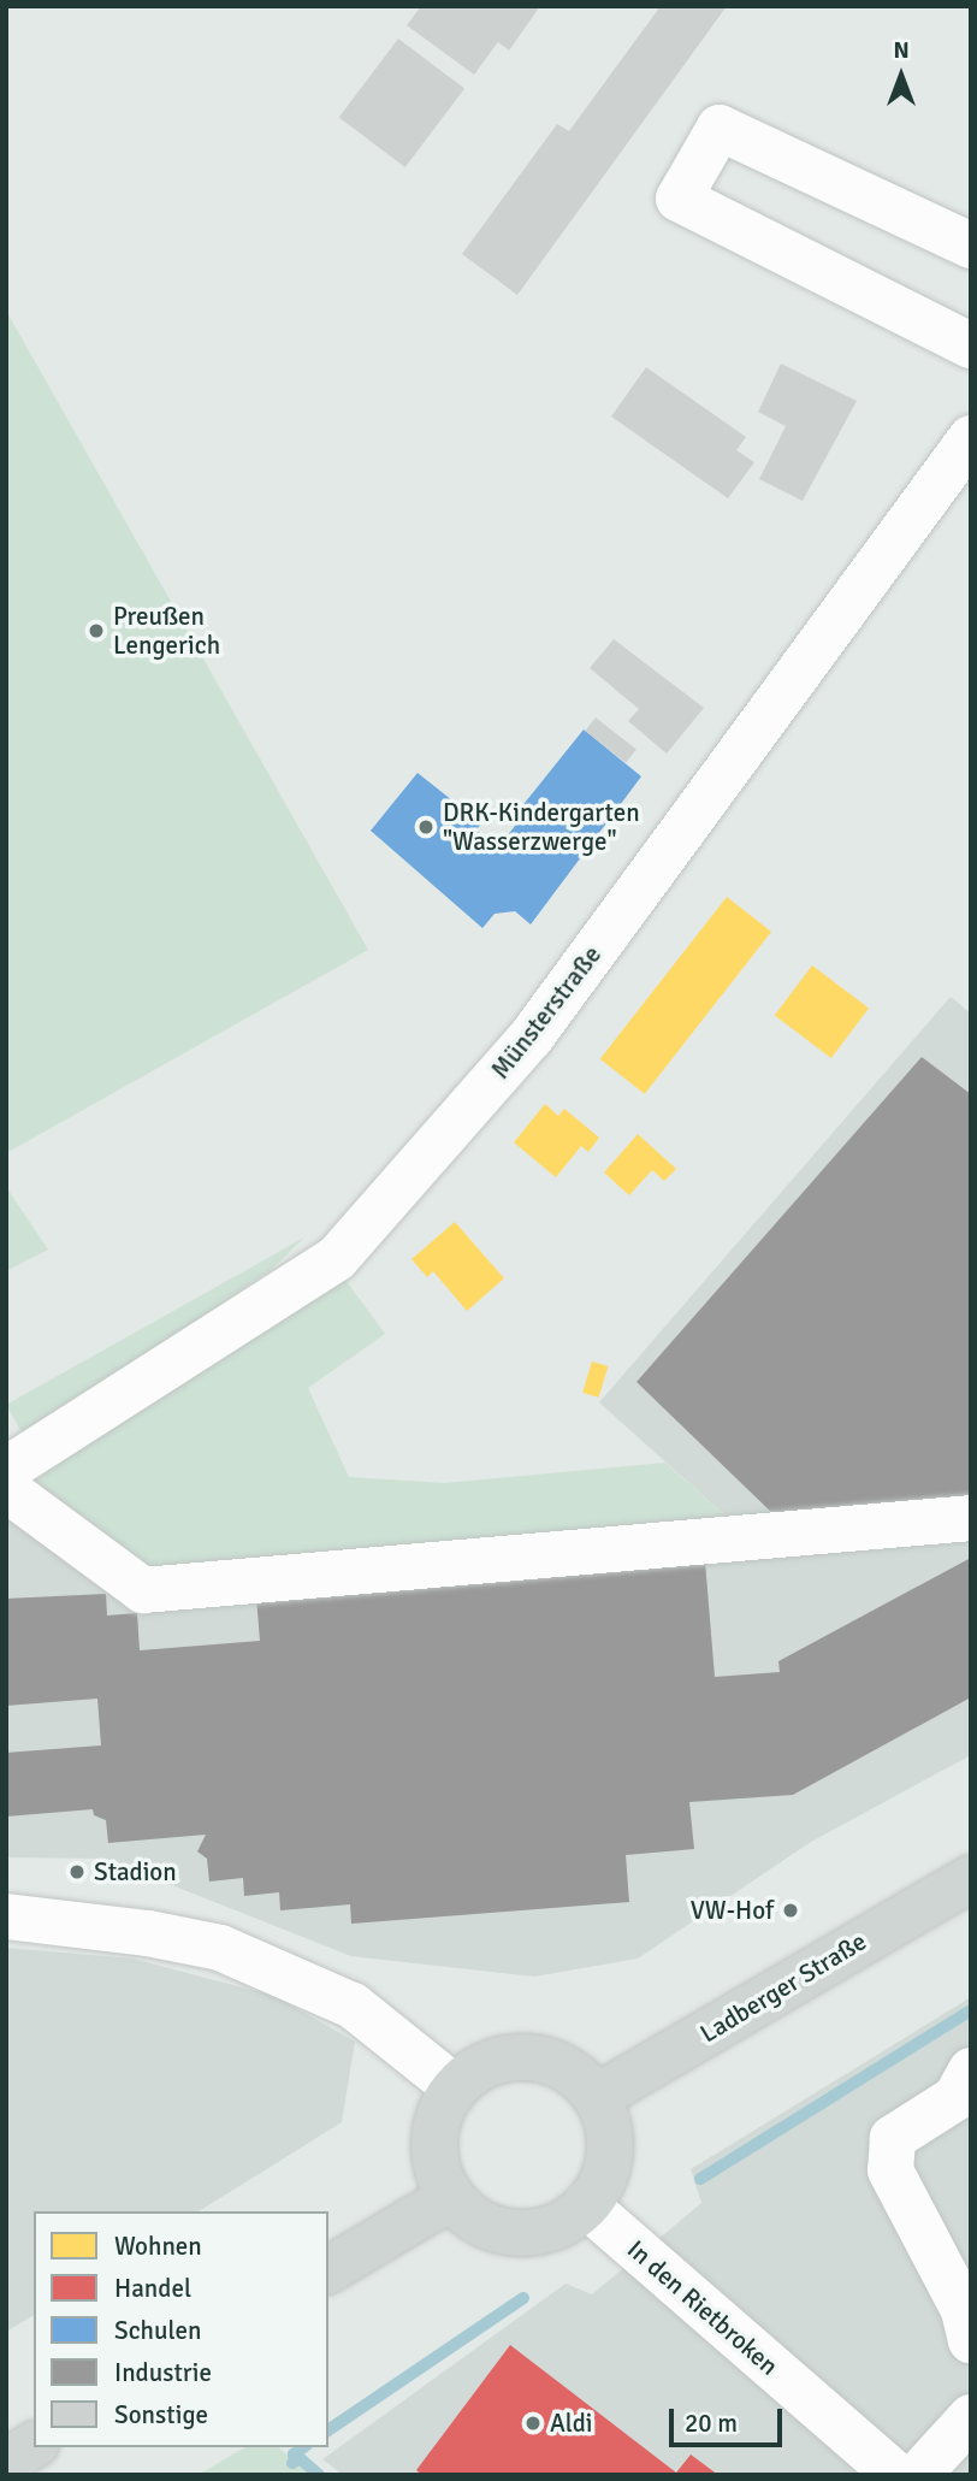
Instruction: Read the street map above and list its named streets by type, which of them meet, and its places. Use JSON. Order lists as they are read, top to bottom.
{
  "streets": {
    "main road": ["Ladberger Straße"],
    "street": ["Münsterstraße", "In den Rietbroken"]
  },
  "crossings": [
    ["Ladberger Straße", "In den Rietbroken"]
  ],
  "places": [
    "Preußen Lengerich",
    "DRK-Kindergarten \"Wasserzwerge\"",
    "Stadion",
    "VW-Hof",
    "Aldi"
  ],
  "legend": [
    "Wohnen",
    "Handel",
    "Schulen",
    "Industrie",
    "Sonstige"
  ],
  "scale_bar": "20 m",
  "north": "top"
}
